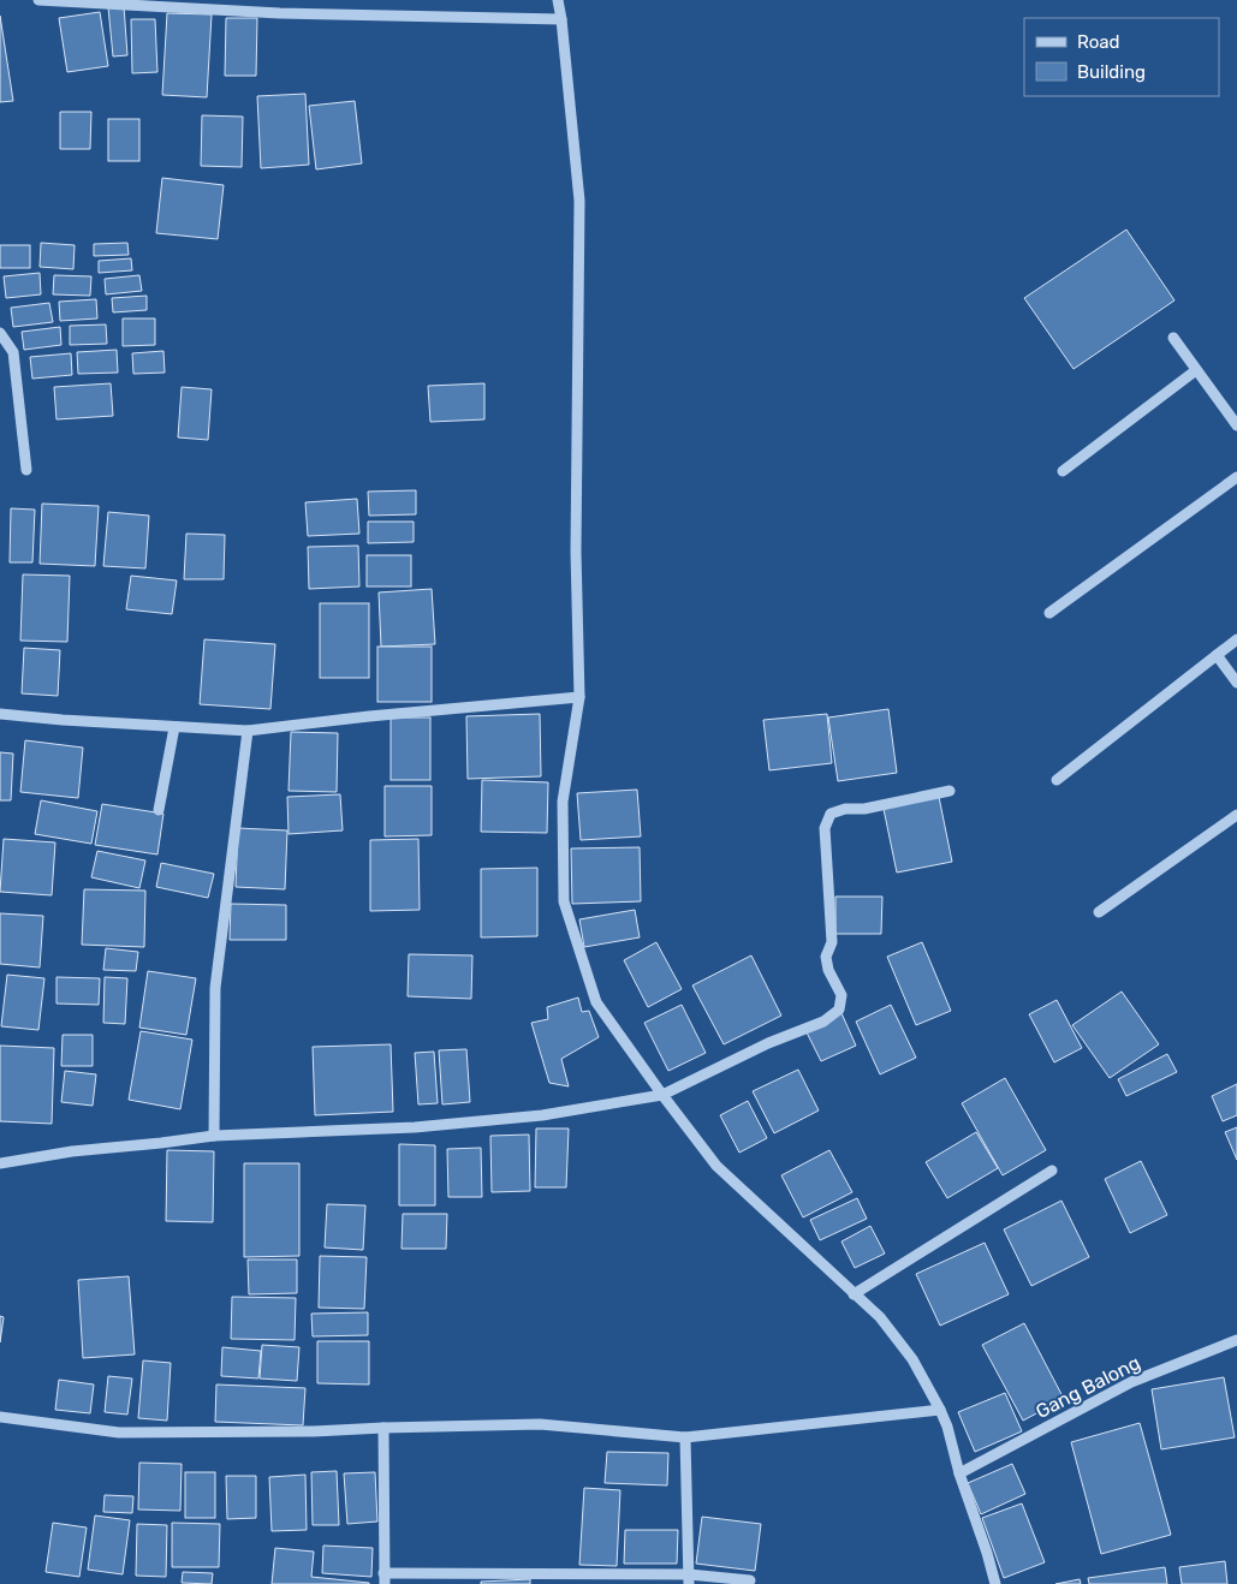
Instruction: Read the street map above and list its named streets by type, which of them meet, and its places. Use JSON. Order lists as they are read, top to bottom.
{
  "streets": {
    "street": ["Gang Balong"]
  },
  "legend": ["Road", "Building"]
}
